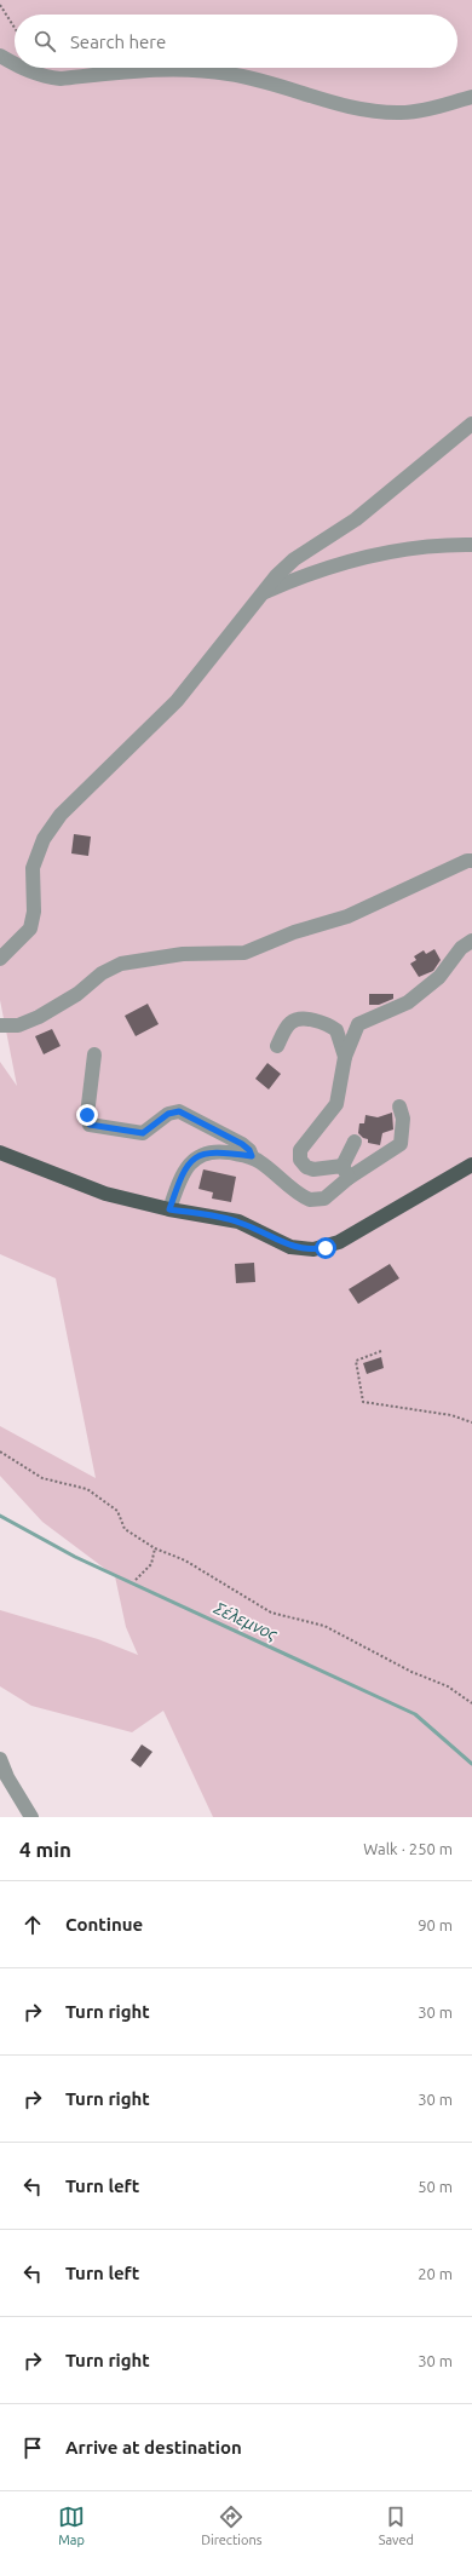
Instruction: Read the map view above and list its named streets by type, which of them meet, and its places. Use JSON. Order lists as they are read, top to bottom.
{
  "water": ["Σέλεμνος"],
  "page": {
    "search": "Search here",
    "heading": ["4 min", "Walk · 250 m"],
    "list": [
      ["Continue", "90 m"],
      ["Turn right", "30 m"],
      ["Turn right", "30 m"],
      ["Turn left", "50 m"],
      ["Turn left", "20 m"],
      ["Turn right", "30 m"],
      "Arrive at destination"
    ],
    "nav": ["Map", "Directions", "Saved"]
  }
}
